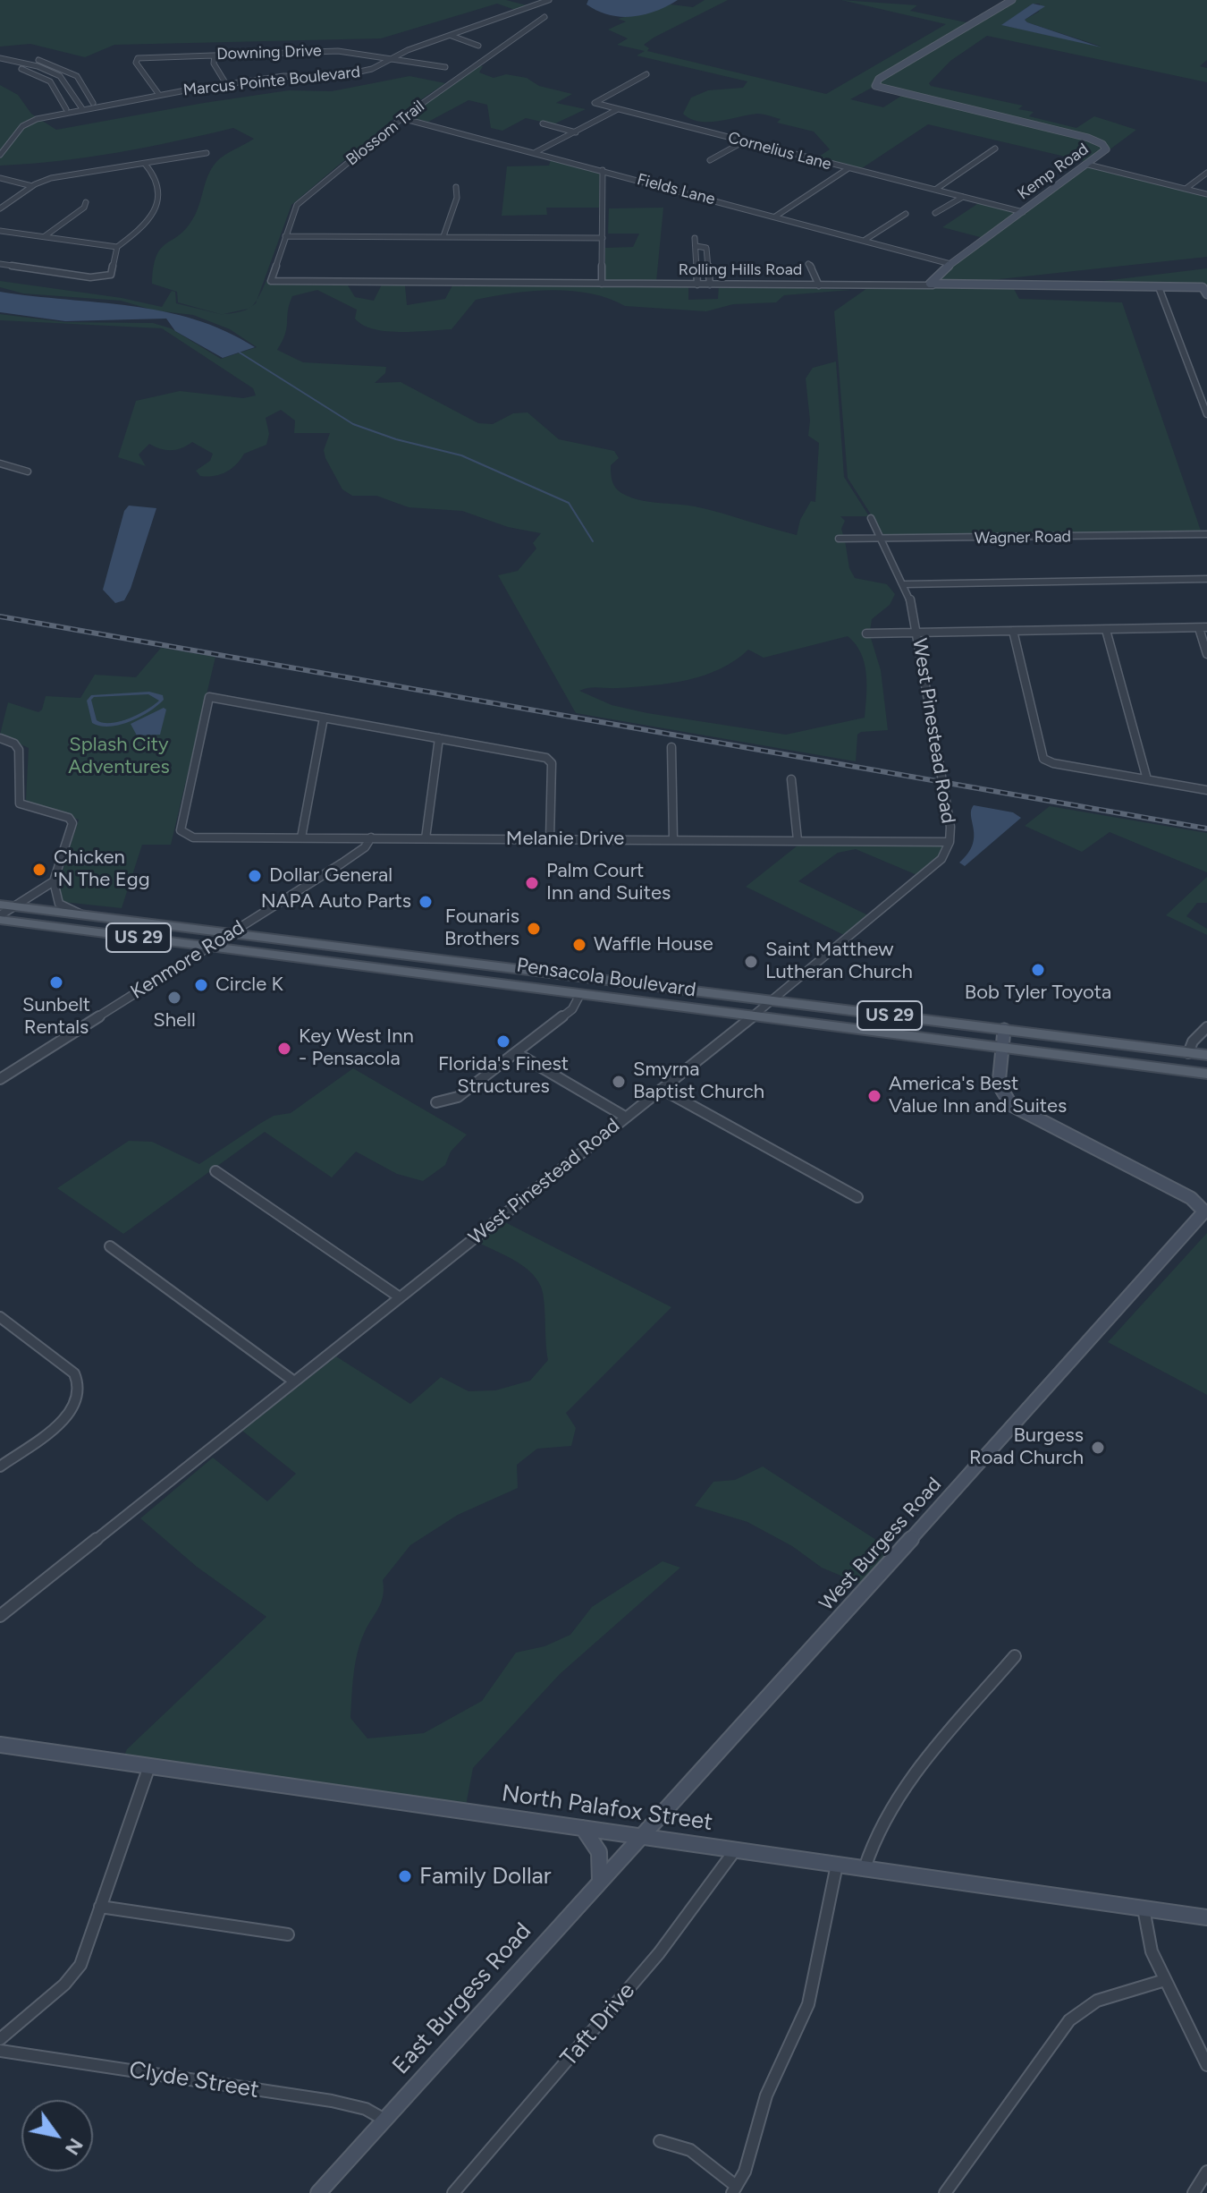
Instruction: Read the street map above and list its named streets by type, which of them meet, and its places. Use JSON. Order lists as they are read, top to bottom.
{
  "streets": {
    "main road": [
      "Kemp Road",
      "Rolling Hills Road",
      "US 29",
      "Pensacola Boulevard",
      "West Burgess Road",
      "North Palafox Street",
      "East Burgess Road"
    ],
    "street": [
      "Downing Drive",
      "Marcus Pointe Boulevard",
      "Blossom Trail",
      "Cornelius Lane",
      "Fields Lane",
      "Wagner Road",
      "West Pinestead Road",
      "Melanie Drive",
      "Kenmore Road",
      "Taft Drive",
      "Clyde Street"
    ]
  },
  "crossings": [
    ["Downing Drive", "Marcus Pointe Boulevard"],
    ["Blossom Trail", "Fields Lane"],
    ["Blossom Trail", "Rolling Hills Road"],
    ["Cornelius Lane", "Kemp Road"],
    ["Kemp Road", "Fields Lane"],
    ["Kemp Road", "Rolling Hills Road"],
    ["Wagner Road", "West Pinestead Road"],
    ["West Pinestead Road", "Melanie Drive"],
    ["West Pinestead Road", "Pensacola Boulevard"],
    ["Melanie Drive", "Kenmore Road"],
    ["Kenmore Road", "Pensacola Boulevard"],
    ["Pensacola Boulevard", "West Burgess Road"],
    ["West Burgess Road", "North Palafox Street"],
    ["West Burgess Road", "East Burgess Road"],
    ["North Palafox Street", "East Burgess Road"],
    ["North Palafox Street", "Taft Drive"],
    ["East Burgess Road", "Clyde Street"]
  ],
  "parks": ["Splash City Adventures"],
  "places": [
    "Chicken 'N The Egg",
    "Dollar General",
    "Palm Court Inn and Suites",
    "NAPA Auto Parts",
    "Founaris Brothers",
    "Waffle House",
    "Saint Matthew Lutheran Church",
    "Bob Tyler Toyota",
    "Sunbelt Rentals",
    "Circle K",
    "Shell",
    "Florida's Finest Structures",
    "Key West Inn - Pensacola",
    "Smyrna Baptist Church",
    "America's Best Value Inn and Suites",
    "Burgess Road Church",
    "Family Dollar"
  ],
  "north": "bottom right"
}
